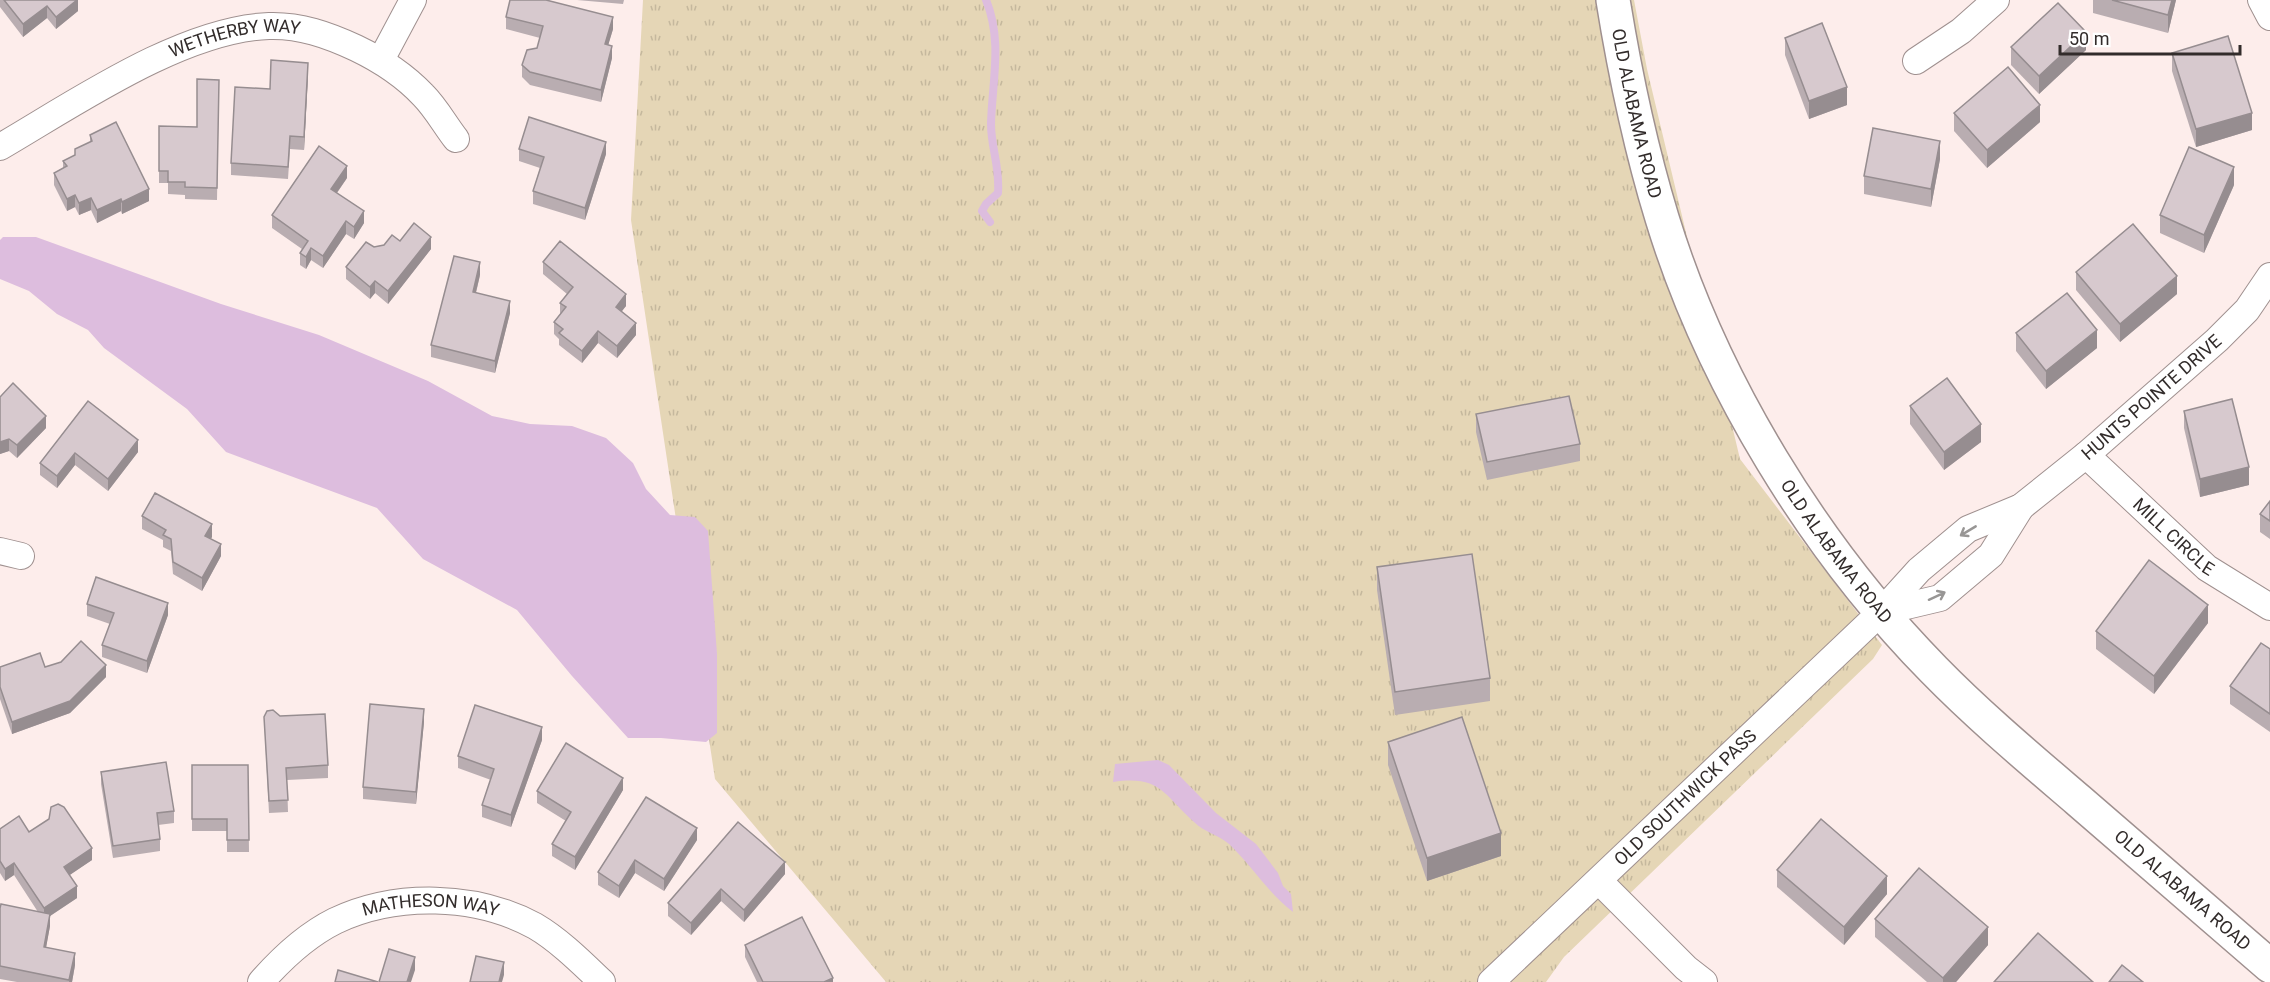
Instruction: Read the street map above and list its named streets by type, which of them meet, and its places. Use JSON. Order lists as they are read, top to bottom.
{
  "streets": {
    "main road": ["OLD ALABAMA ROAD"],
    "street": [
      "WETHERBY WAY",
      "HUNTS POINTE DRIVE",
      "MILL CIRCLE",
      "OLD SOUTHWICK PASS",
      "MATHESON WAY"
    ]
  },
  "crossings": [
    ["OLD ALABAMA ROAD", "HUNTS POINTE DRIVE"],
    ["OLD ALABAMA ROAD", "OLD SOUTHWICK PASS"],
    ["HUNTS POINTE DRIVE", "MILL CIRCLE"],
    ["HUNTS POINTE DRIVE", "OLD SOUTHWICK PASS"]
  ],
  "scale_bar": "50 m"
}
